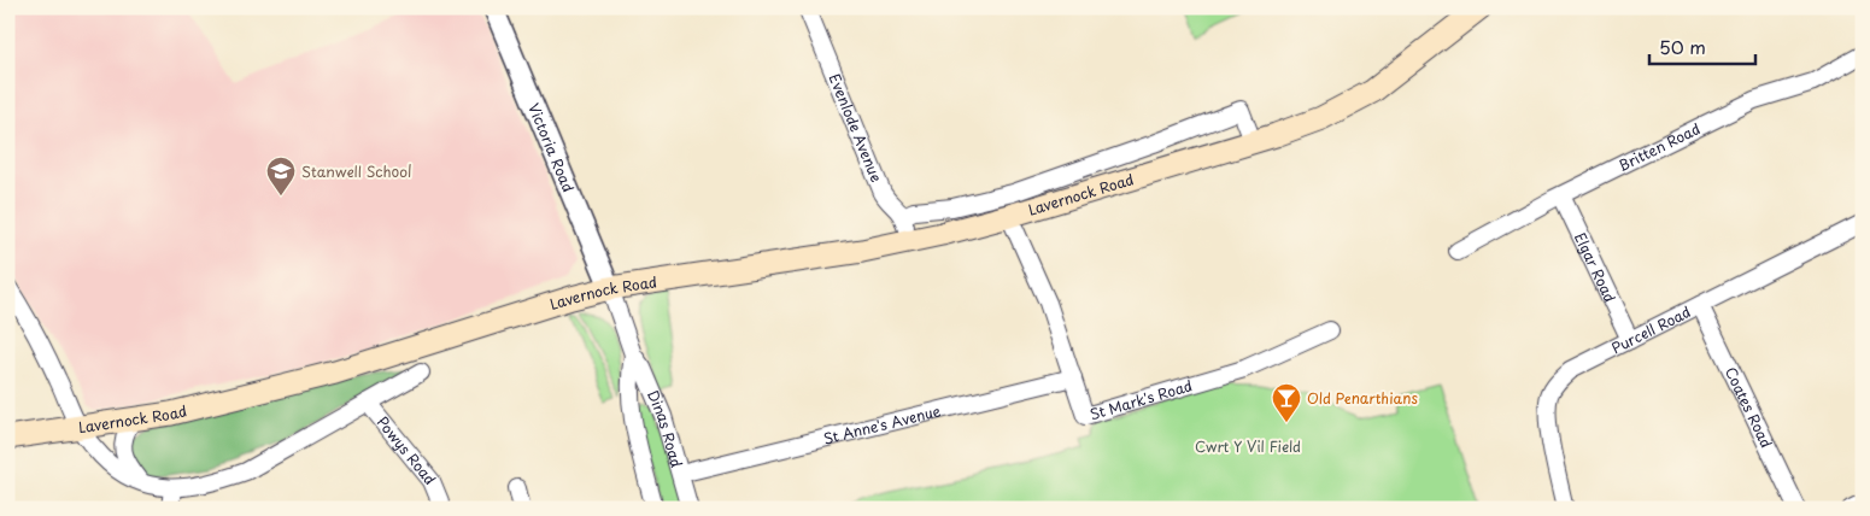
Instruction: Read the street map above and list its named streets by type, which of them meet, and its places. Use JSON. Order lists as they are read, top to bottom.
{
  "streets": {
    "main road": ["Lavernock Road"],
    "street": [
      "Evenlode Avenue",
      "Britten Road",
      "Victoria Road",
      "Elgar Road",
      "Purcell Road",
      "St Mark's Road",
      "Coates Road",
      "St Anne's Avenue",
      "Dinas Road",
      "Powys Road"
    ]
  },
  "crossings": [
    ["Evenlode Avenue", "Lavernock Road"],
    ["Britten Road", "Elgar Road"],
    ["Victoria Road", "Lavernock Road"],
    ["Victoria Road", "Dinas Road"],
    ["Lavernock Road", "St Mark's Road"],
    ["Lavernock Road", "Dinas Road"],
    ["Lavernock Road", "Powys Road"],
    ["Elgar Road", "Purcell Road"],
    ["Purcell Road", "Coates Road"],
    ["St Mark's Road", "St Anne's Avenue"]
  ],
  "parks": ["Cwrt Y Vil Field"],
  "places": {
    "school or university": ["Stanwell School"],
    "bar": ["Old Penarthians"]
  },
  "scale_bar": "50 m"
}
